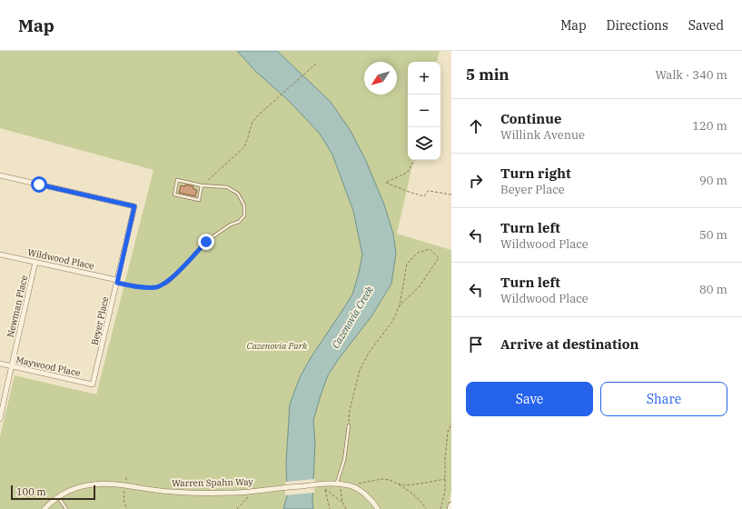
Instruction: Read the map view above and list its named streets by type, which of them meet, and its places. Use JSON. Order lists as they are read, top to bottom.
{
  "streets": {
    "street": [
      "Wildwood Place",
      "Newman Place",
      "Beyer Place",
      "Maywood Place",
      "Warren Spahn Way"
    ]
  },
  "crossings": [
    ["Wildwood Place", "Newman Place"],
    ["Wildwood Place", "Beyer Place"],
    ["Newman Place", "Maywood Place"],
    ["Beyer Place", "Maywood Place"]
  ],
  "water": ["Cazenovia Creek"],
  "parks": ["Cazenovia Park"],
  "scale_bar": "100 m",
  "north": "bottom left",
  "page": {
    "header": "Map",
    "nav": ["Map", "Directions", "Saved"],
    "heading": ["5 min", "Walk · 340 m"],
    "map_buttons": ["+", "−"],
    "list": [
      ["Continue", "Willink Avenue", "120 m"],
      ["Turn right", "Beyer Place", "90 m"],
      ["Turn left", "Wildwood Place", "50 m"],
      ["Turn left", "Wildwood Place", "80 m"],
      "Arrive at destination"
    ],
    "buttons": ["Save", "Share"],
    "scale": "100 m"
  }
}
